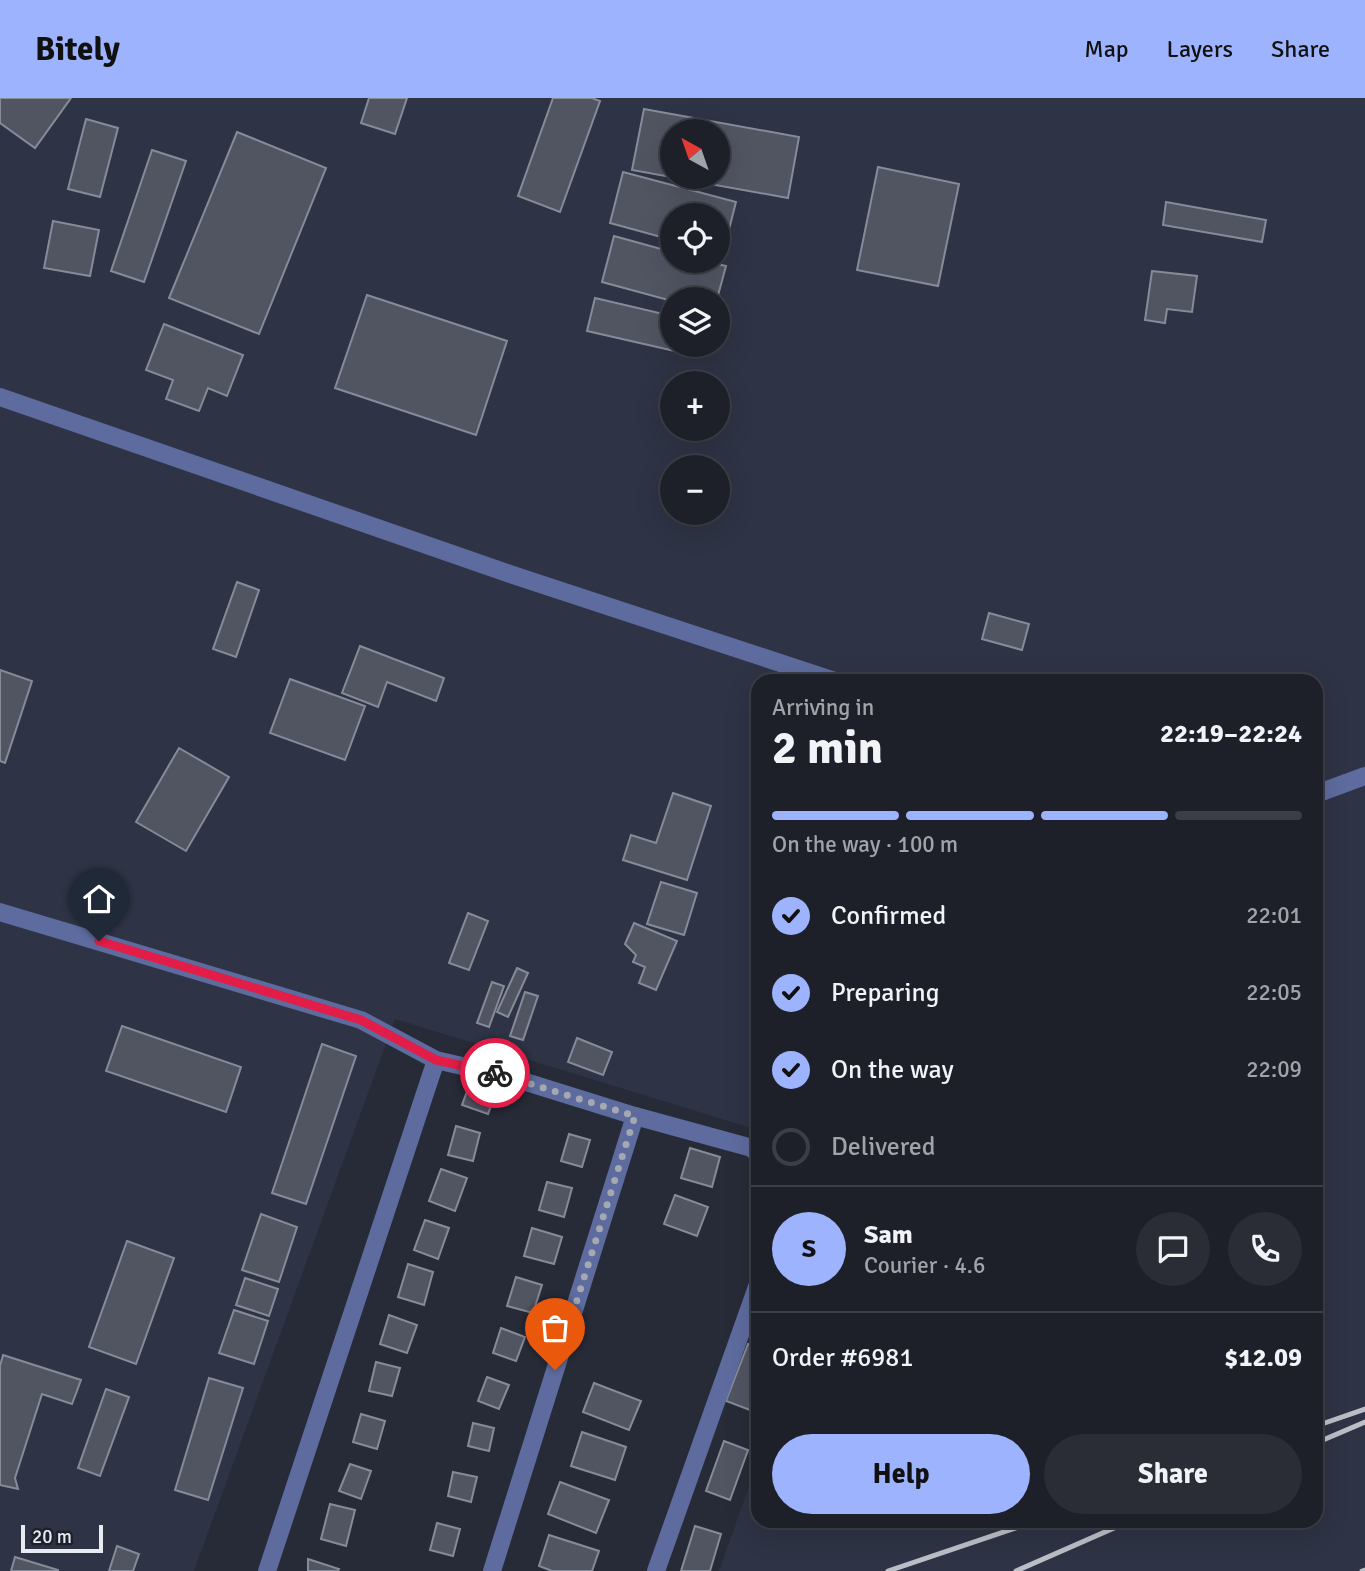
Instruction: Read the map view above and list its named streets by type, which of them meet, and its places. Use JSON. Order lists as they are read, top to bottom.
{
  "scale_bar": "20 m",
  "north": "top left",
  "page": {
    "header": "Bitely",
    "nav": ["Map", "Layers", "Share"],
    "map_buttons": ["+", "−"],
    "heading": ["2 min", "Arriving in", "22:19–22:24"],
    "panel": [
      "Sam",
      "Courier · 4.6",
      "Order #6981",
      "$12.09"
    ],
    "bar": "On the way · 100 m",
    "list": [
      ["Confirmed", "22:01"],
      ["Preparing", "22:05"],
      ["On the way", "22:09"],
      "Delivered"
    ],
    "round": "S",
    "buttons": ["Help", "Share"],
    "scale": "20 m"
  }
}
